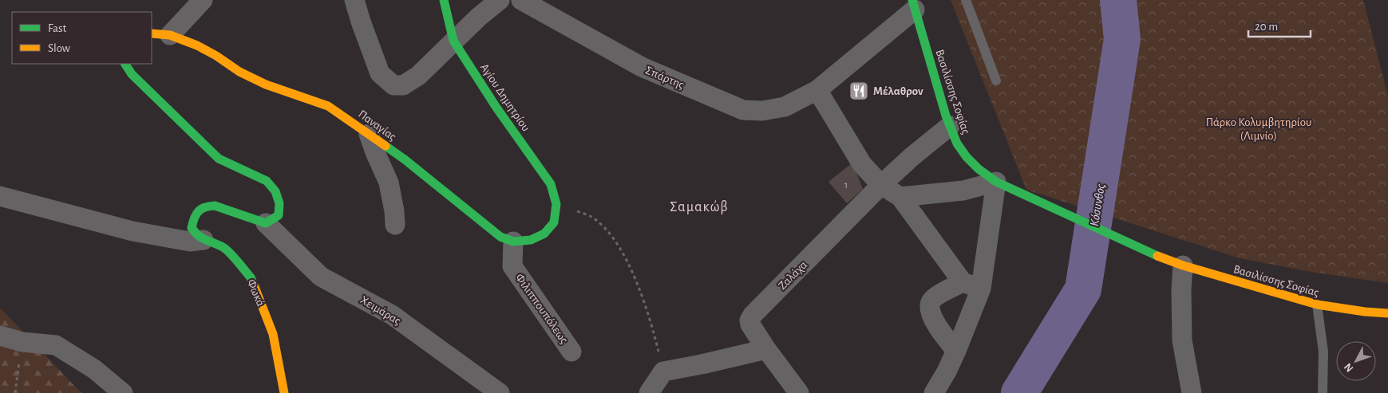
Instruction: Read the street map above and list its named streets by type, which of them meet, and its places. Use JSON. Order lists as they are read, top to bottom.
{
  "streets": {
    "street": [
      "Σπάρτης",
      "Βασιλίσσης Σοφίας",
      "Αγίου Δημητρίου",
      "Παναγίας",
      "Ζαλάχα",
      "Φωκά",
      "Φιλιππουπόλεως",
      "Χειμάρας"
    ]
  },
  "crossings": [
    ["Σπάρτης", "Βασιλίσσης Σοφίας"],
    ["Βασιλίσσης Σοφίας", "Ζαλάχα"],
    ["Παναγίας", "Φιλιππουπόλεως"]
  ],
  "districts": ["Σαμακώβ"],
  "water": ["Κόσυνθος"],
  "parks": ["Πάρκο Κολυμβητηρίου (Λιμνίο)"],
  "places": {
    "restaurant": ["Μέλαθρον"]
  },
  "house_numbers": ["1"],
  "legend": ["Fast", "Slow"],
  "scale_bar": "20 m",
  "north": "bottom left"
}
